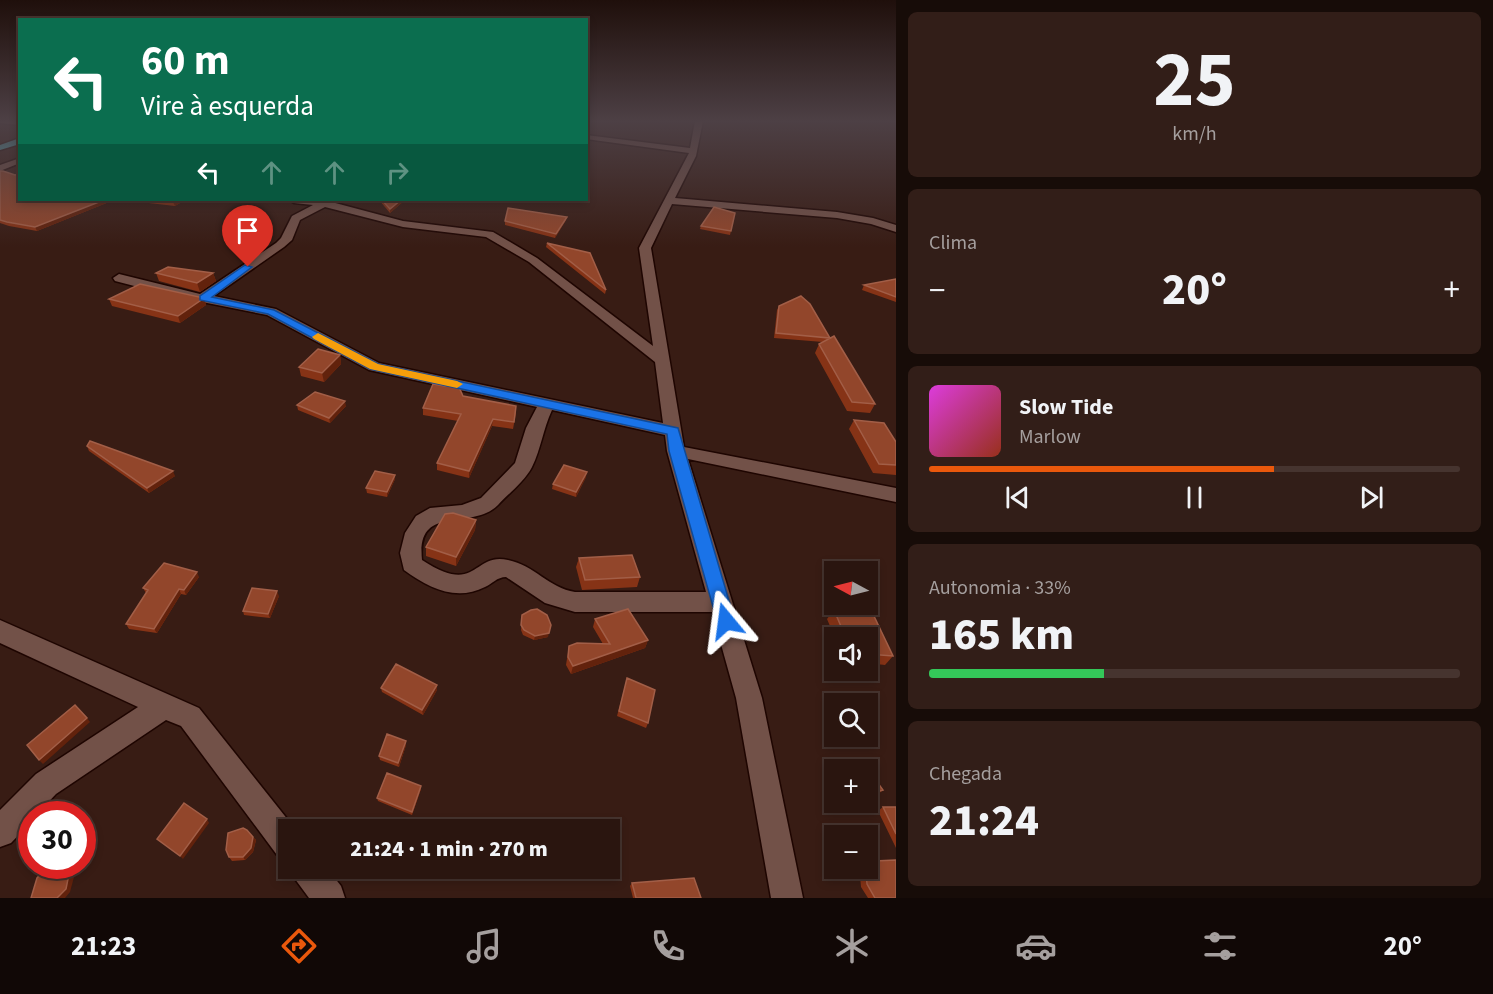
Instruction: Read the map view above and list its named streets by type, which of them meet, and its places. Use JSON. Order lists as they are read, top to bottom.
{
  "north": "left",
  "page": {
    "tile": [
      ["25", "km/h"],
      "Clima",
      ["Autonomia · 33%", "165 km"],
      ["Chegada", "21:24"]
    ],
    "turn": ["60 m", "Vire à esquerda"],
    "heat": ["−", "20°", "+"],
    "song": ["Slow Tide", "Marlow"],
    "map_buttons": ["+", "−"],
    "limit": "30",
    "trip": "21:24 · 1 min · 270 m",
    "tabs": ["21:23", "20°"]
  }
}
